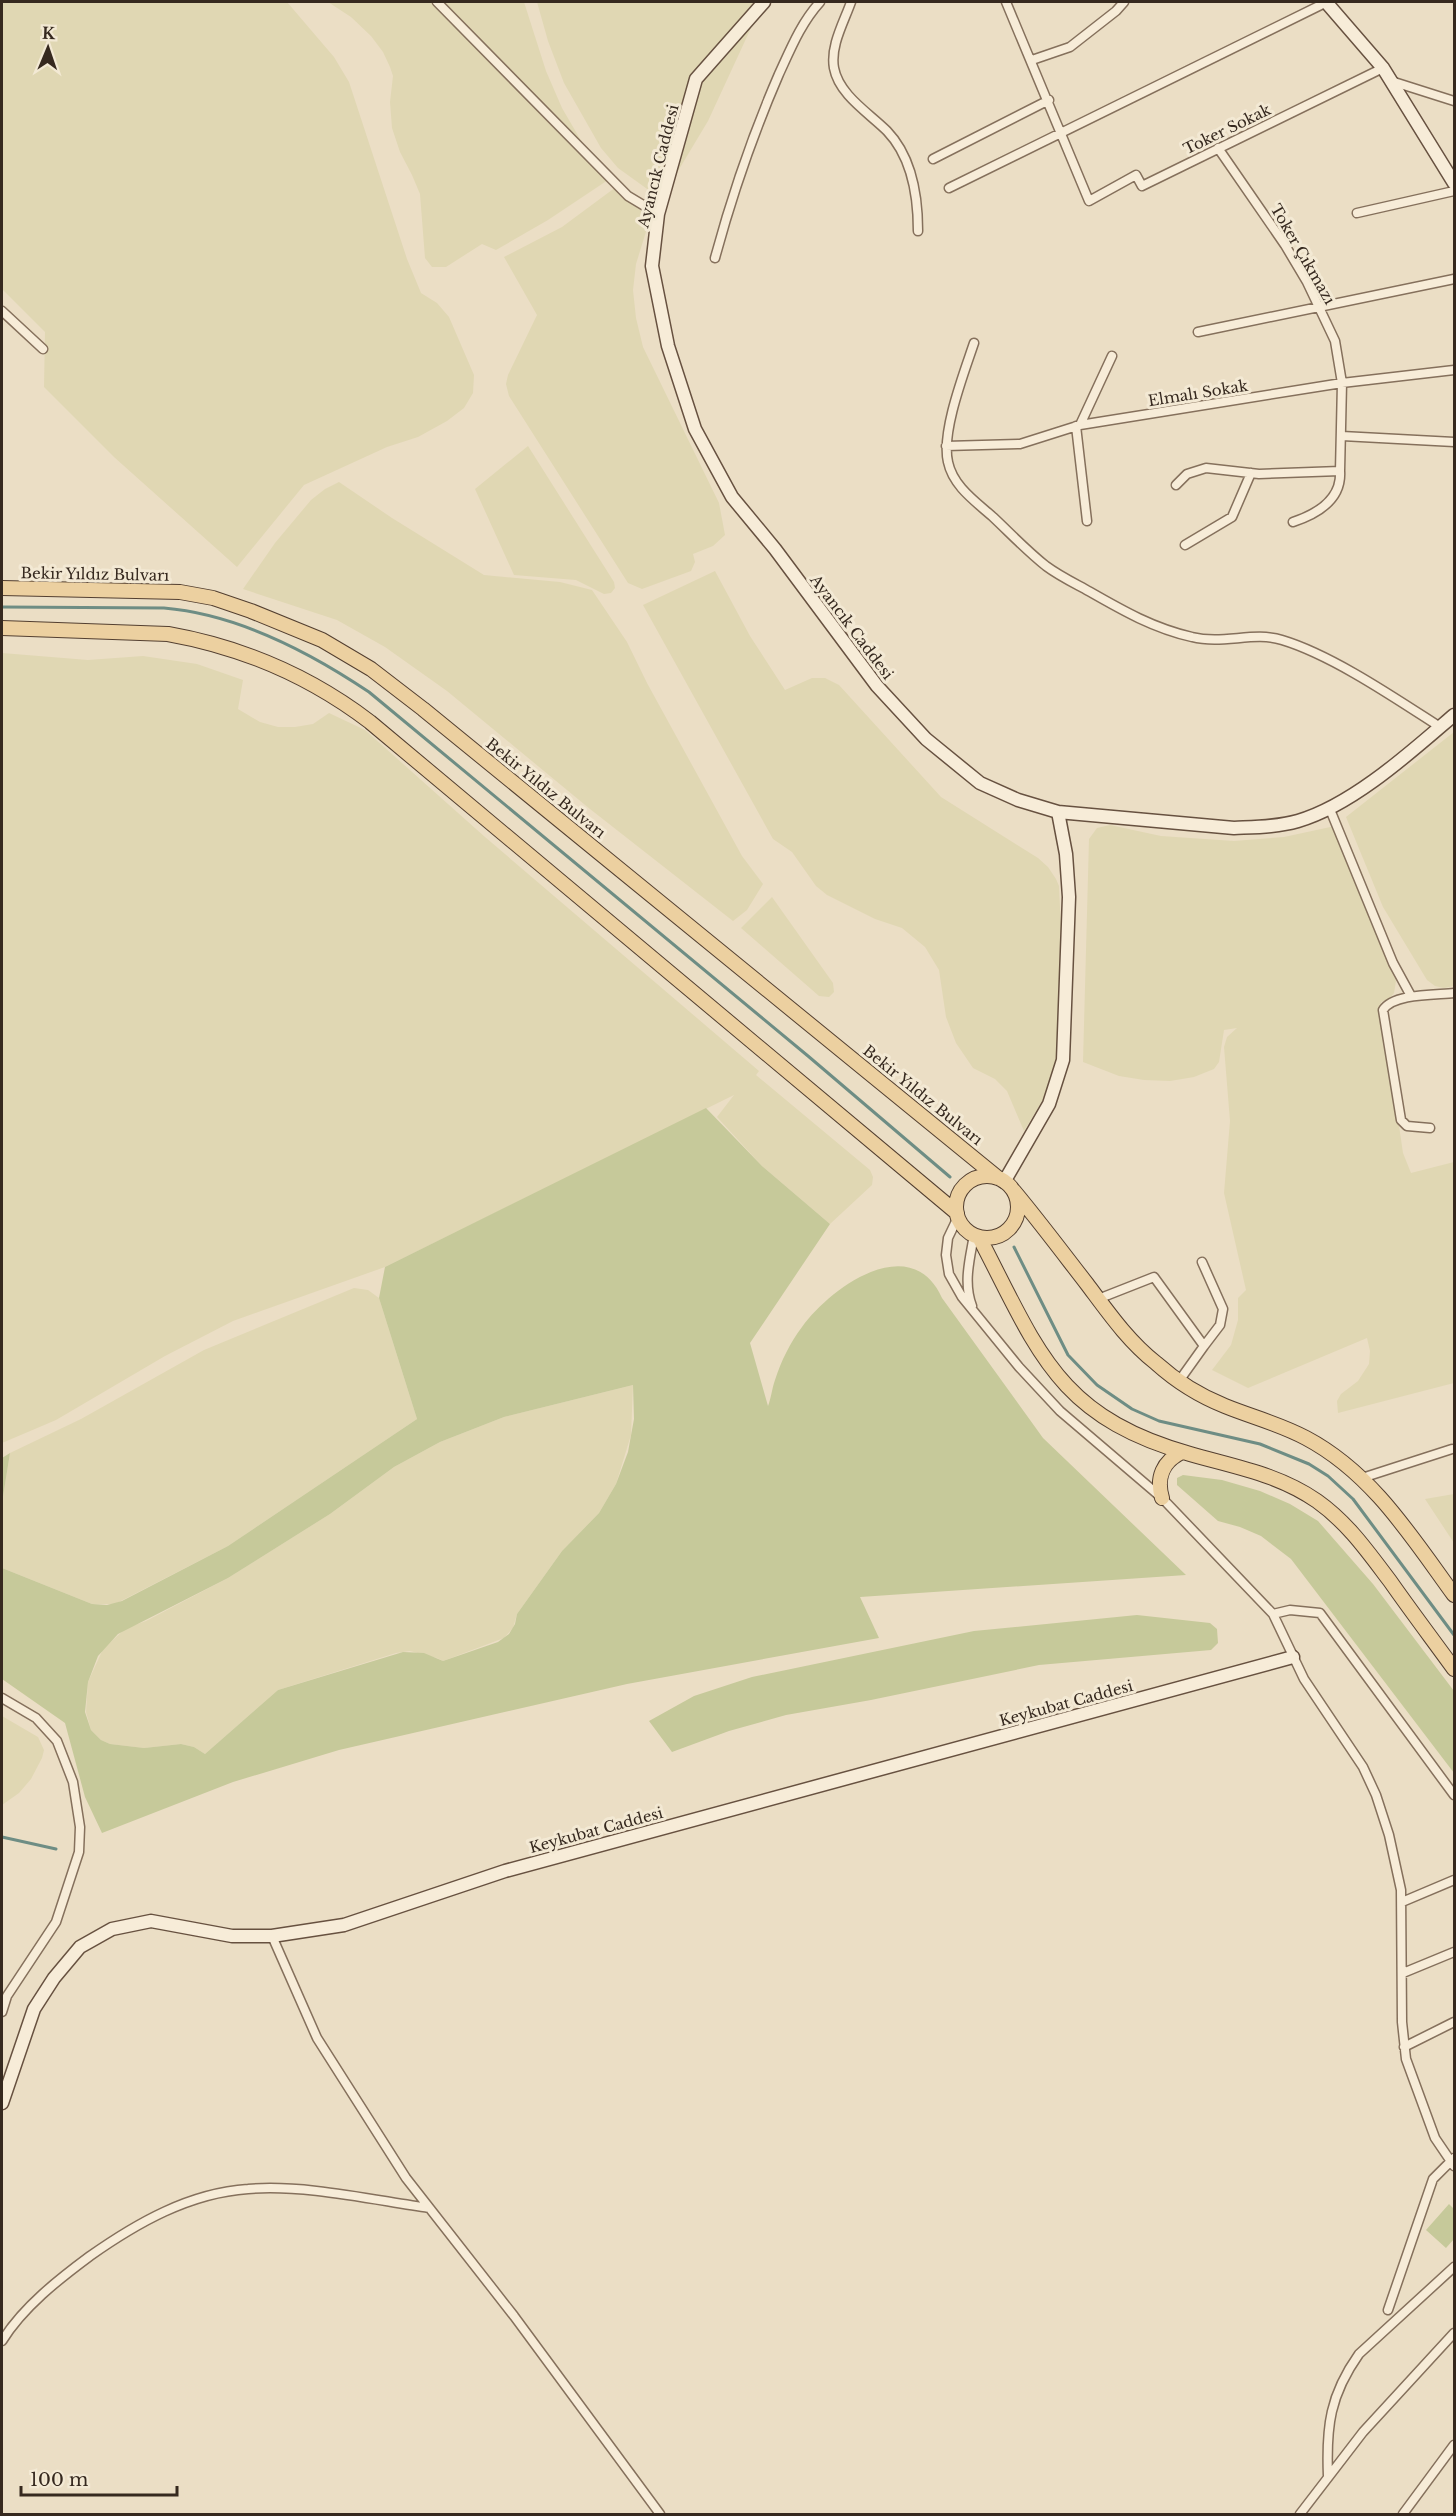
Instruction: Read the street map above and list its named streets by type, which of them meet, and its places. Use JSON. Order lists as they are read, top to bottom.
{
  "streets": {
    "main road": ["Bekir Yıldız Bulvarı"],
    "street": [
      "Toker Sokak",
      "Ayancık Caddesi",
      "Toker Çıkmazı",
      "Elmalı Sokak",
      "Keykubat Caddesi"
    ]
  },
  "crossings": [
    ["Toker Sokak", "Toker Çıkmazı"],
    ["Toker Çıkmazı", "Elmalı Sokak"]
  ],
  "scale_bar": "100 m",
  "north": "top"
}
